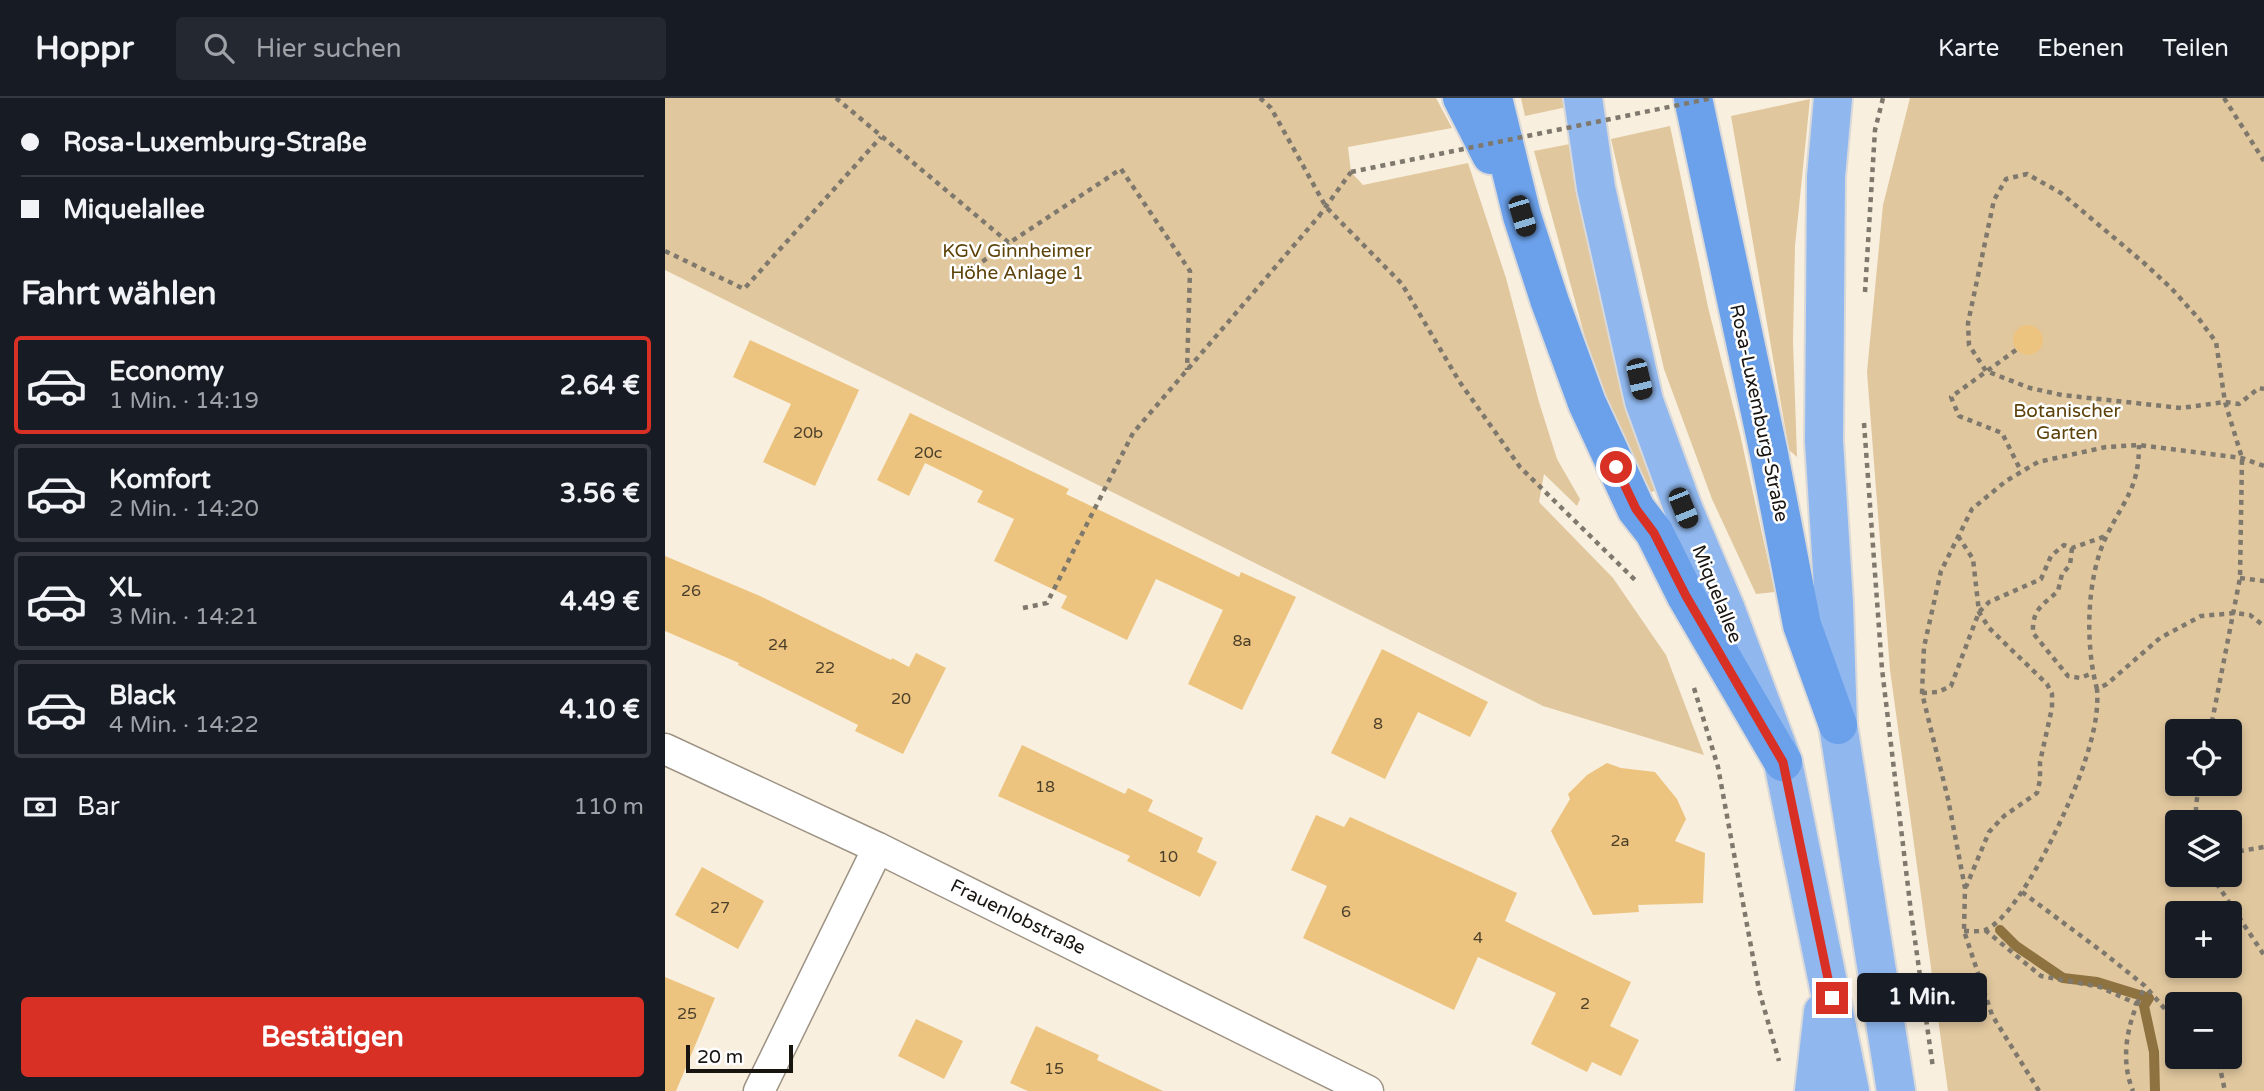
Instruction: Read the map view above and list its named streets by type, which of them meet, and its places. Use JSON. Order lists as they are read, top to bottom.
{
  "streets": {
    "highway": ["Rosa-Luxemburg-Straße"],
    "main road": ["Miquelallee"],
    "street": ["Frauenlobstraße"]
  },
  "parks": ["KGV Ginnheimer Höhe Anlage 1", "Botanischer Garten"],
  "house_numbers": [
    "20b",
    "20c",
    "26",
    "8a",
    "24",
    "22",
    "20",
    "8",
    "18",
    "2a",
    "10",
    "27",
    "6",
    "4",
    "2",
    "25",
    "15"
  ],
  "scale_bar": "20 m",
  "page": {
    "header": "Hoppr",
    "search": "Hier suchen",
    "nav": ["Karte", "Ebenen", "Teilen"],
    "banner": ["Rosa-Luxemburg-Straße", "Miquelallee"],
    "heading": "Fahrt wählen",
    "list": [
      {
        "name": "Economy",
        "note": "1 Min. · 14:19",
        "value": "2.64 €"
      },
      {
        "name": "Komfort",
        "note": "2 Min. · 14:20",
        "value": "3.56 €"
      },
      {
        "name": "XL",
        "note": "3 Min. · 14:21",
        "value": "4.49 €"
      },
      {
        "name": "Black",
        "note": "4 Min. · 14:22",
        "value": "4.10 €"
      }
    ],
    "map_buttons": ["+", "−"],
    "pay": ["Bar", "110 m"],
    "bubble": "1 Min.",
    "buttons": "Bestätigen",
    "scale": "20 m"
  }
}
